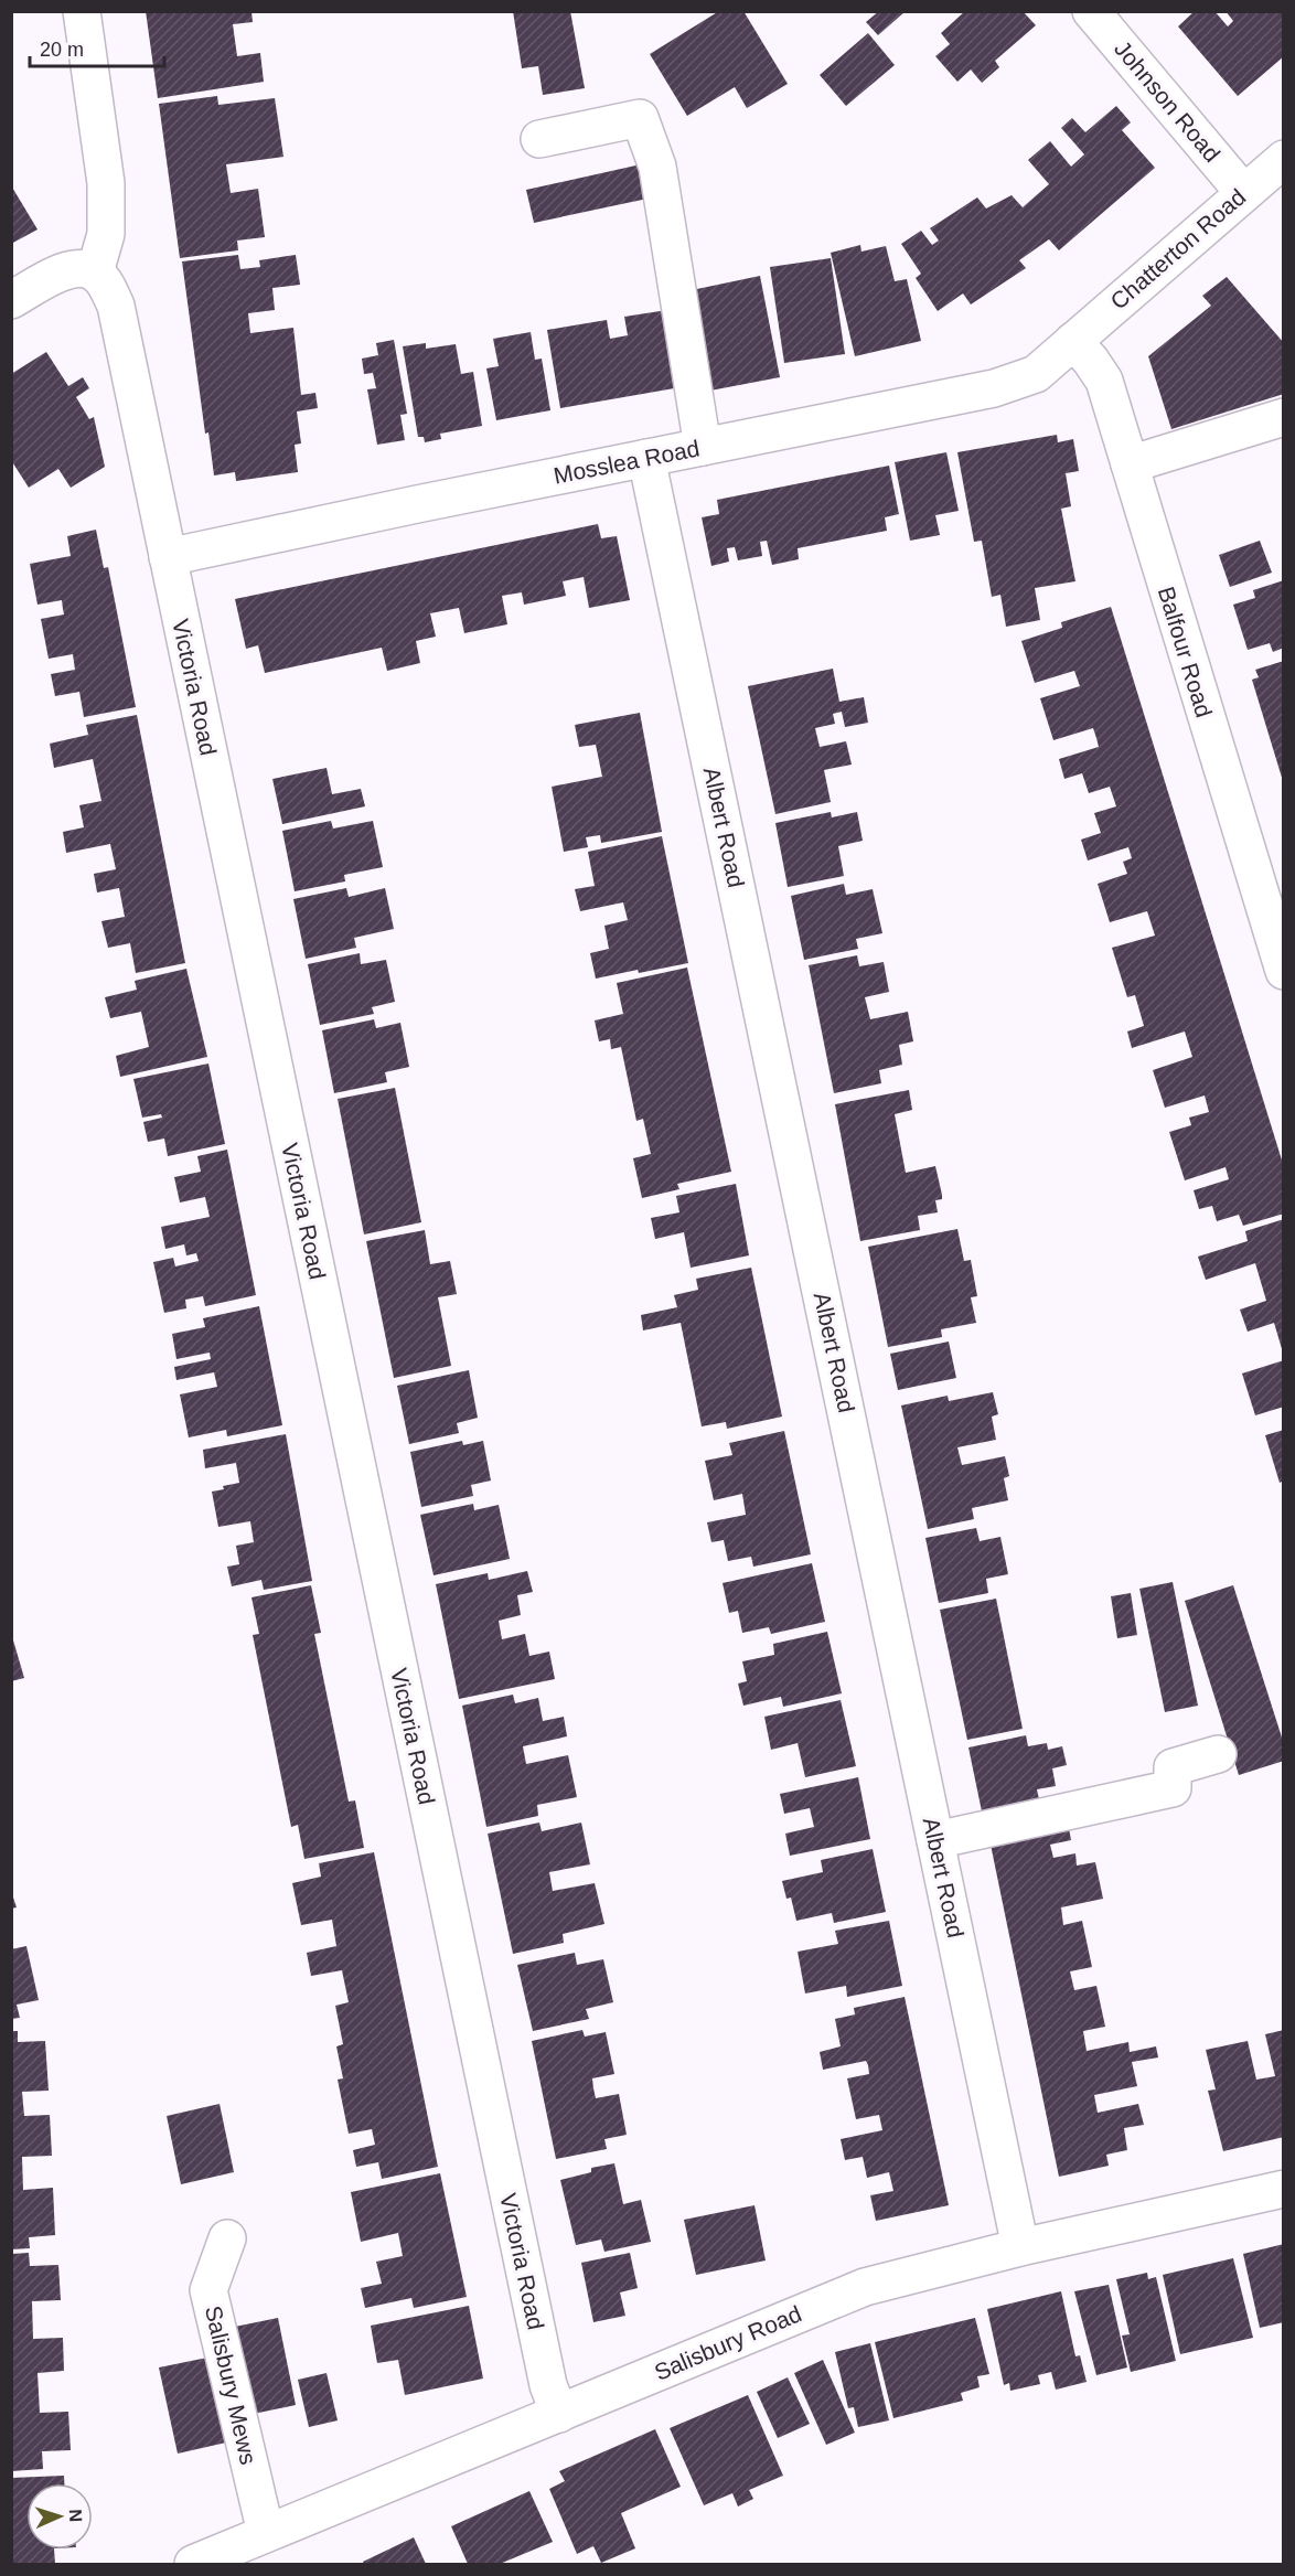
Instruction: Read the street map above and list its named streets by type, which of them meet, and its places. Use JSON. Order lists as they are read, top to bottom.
{
  "streets": {
    "street": [
      "Johnson Road",
      "Chatterton Road",
      "Mosslea Road",
      "Balfour Road",
      "Victoria Road",
      "Albert Road",
      "Salisbury Road",
      "Salisbury Mews"
    ]
  },
  "crossings": [
    ["Johnson Road", "Chatterton Road"],
    ["Chatterton Road", "Mosslea Road"],
    ["Chatterton Road", "Balfour Road"],
    ["Mosslea Road", "Balfour Road"],
    ["Mosslea Road", "Victoria Road"],
    ["Mosslea Road", "Albert Road"],
    ["Victoria Road", "Salisbury Road"],
    ["Albert Road", "Salisbury Road"],
    ["Salisbury Road", "Salisbury Mews"]
  ],
  "scale_bar": "20 m",
  "north": "right"
}
